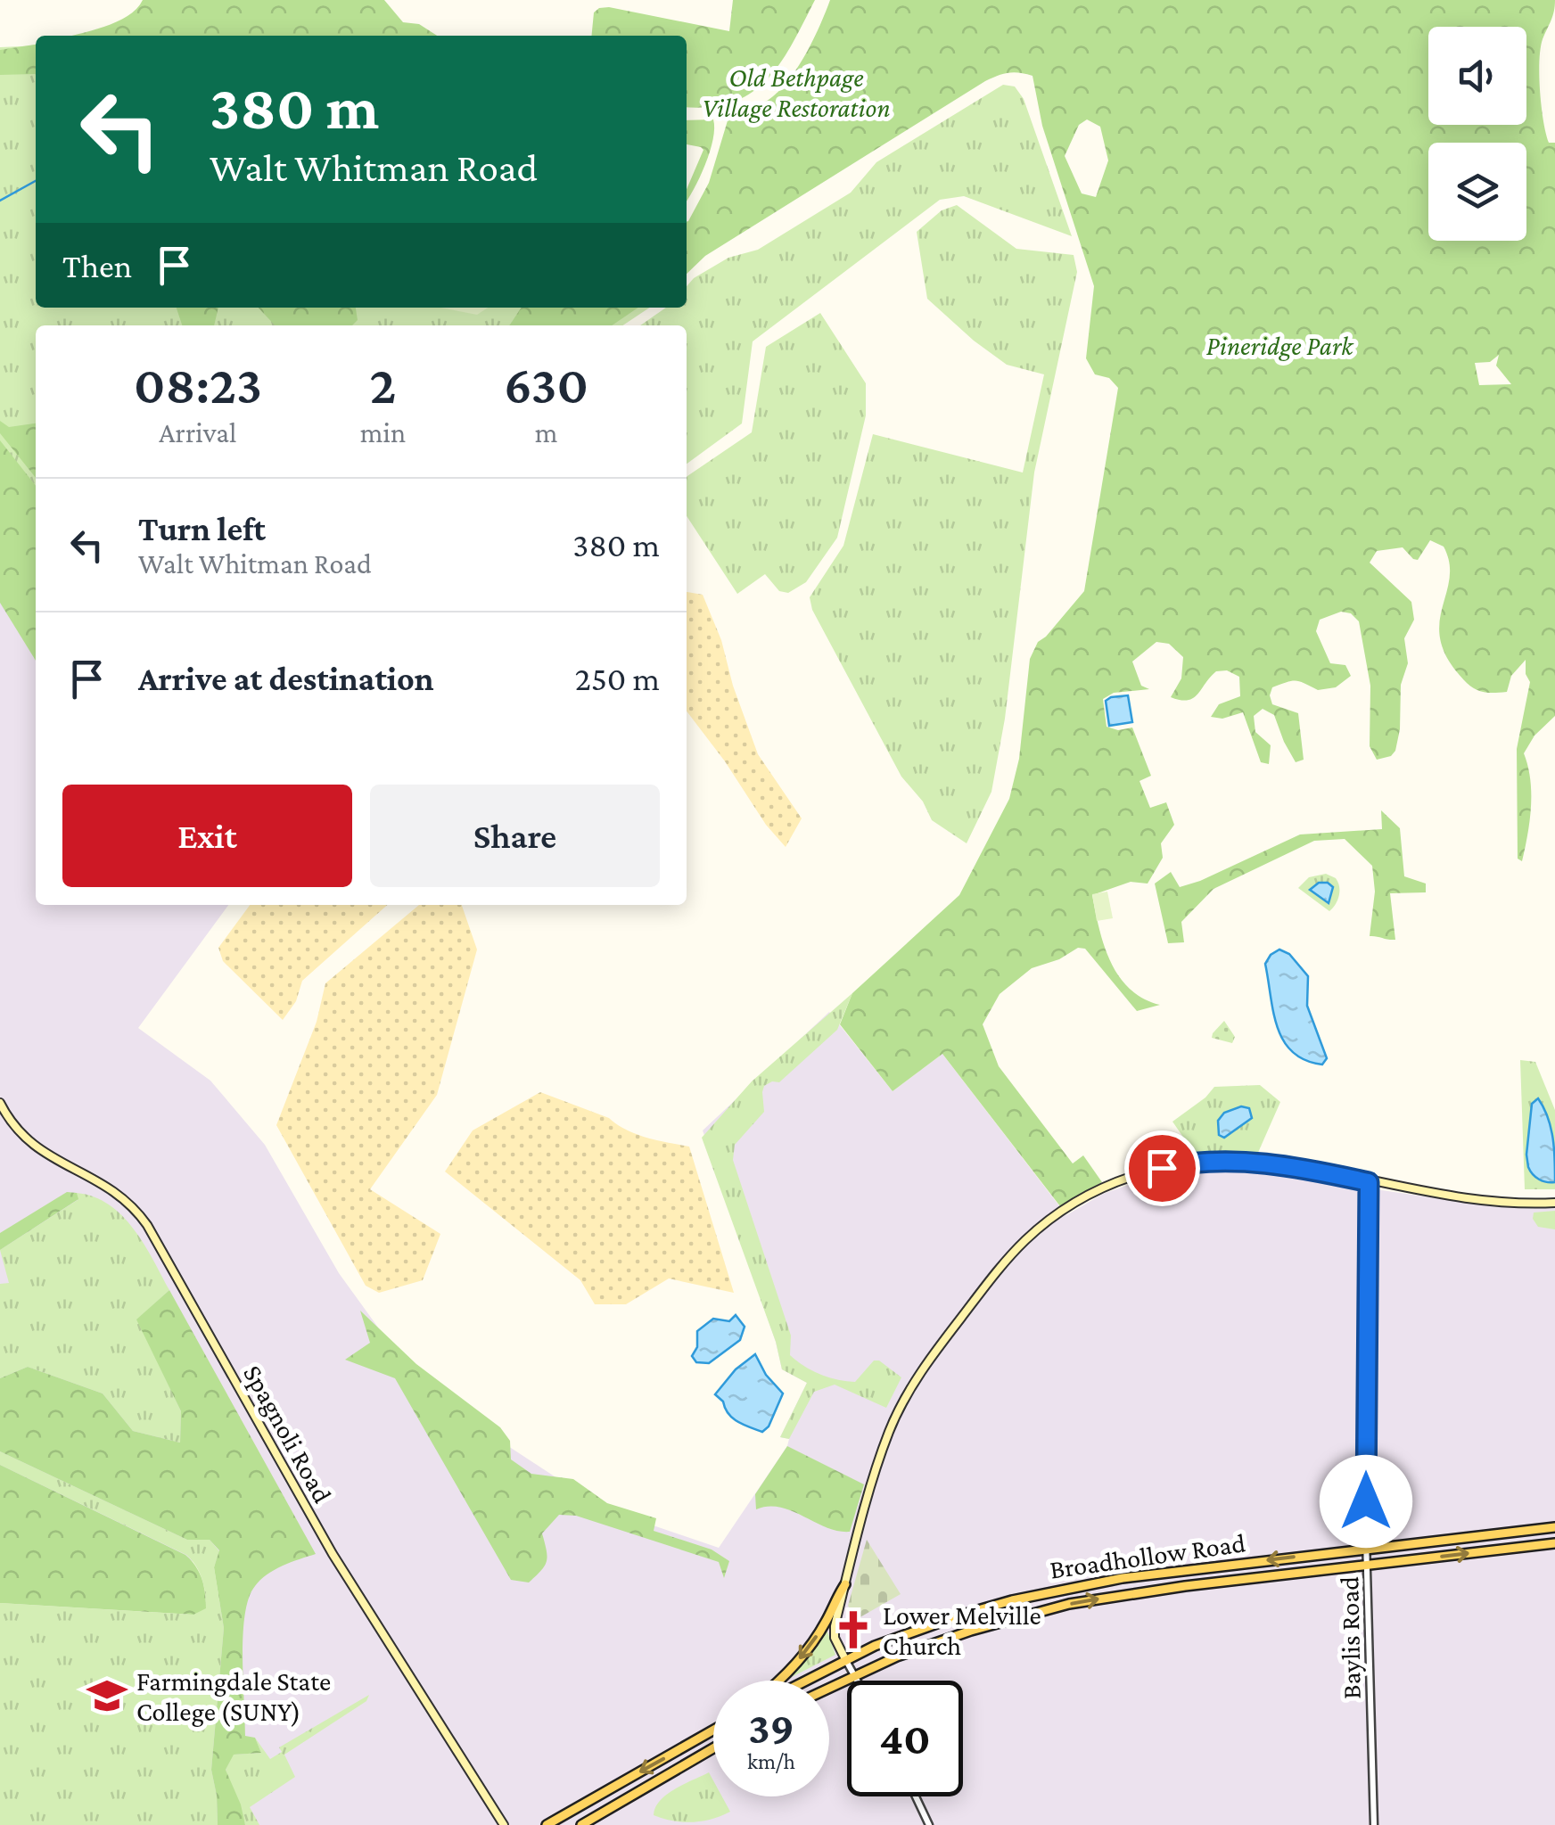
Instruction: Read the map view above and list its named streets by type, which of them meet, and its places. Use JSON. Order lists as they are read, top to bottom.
{
  "streets": {
    "main road": ["Spagnoli Road", "Broadhollow Road"],
    "street": ["Baylis Road"]
  },
  "crossings": [
    ["Broadhollow Road", "Baylis Road"]
  ],
  "parks": ["Old Bethpage Village Restoration", "Pineridge Park"],
  "places": {
    "church": ["Lower Melville Church"],
    "school or university": ["Farmingdale State College (SUNY)"]
  },
  "page": {
    "turn": ["380 m", "Walt Whitman Road"],
    "then": "Then",
    "eta": [
      "08:23",
      "Arrival",
      "2",
      "min",
      "630",
      "m"
    ],
    "list": [
      {
        "name": "Turn left",
        "note": "Walt Whitman Road",
        "value": "380 m"
      },
      {
        "name": "Arrive at destination",
        "value": "250 m"
      }
    ],
    "buttons": ["Exit", "Share"],
    "speed": "39 km/h",
    "limit": "40"
  }
}
